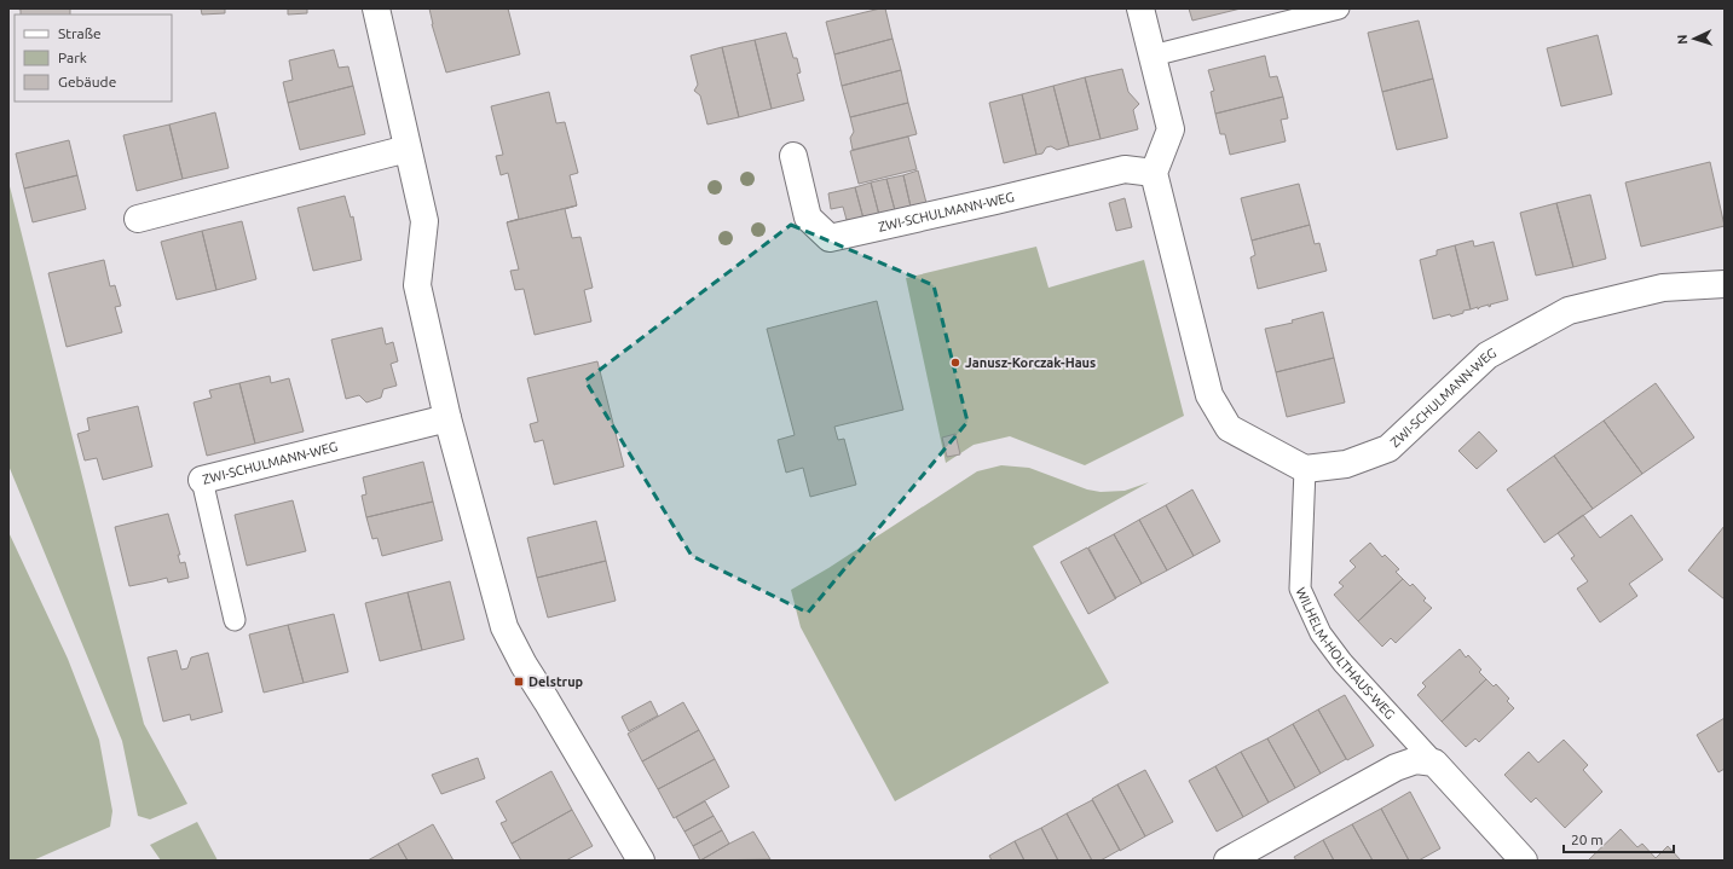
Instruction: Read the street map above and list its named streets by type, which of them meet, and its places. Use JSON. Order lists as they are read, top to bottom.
{
  "streets": {
    "street": ["ZWI-SCHULMANN-WEG", "WILHELM-HOLTHAUS-WEG"]
  },
  "crossings": [
    ["ZWI-SCHULMANN-WEG", "WILHELM-HOLTHAUS-WEG"]
  ],
  "places": {
    "other": ["Janusz-Korczak-Haus"],
    "transit": ["Delstrup"]
  },
  "legend": ["Straße", "Park", "Gebäude"],
  "scale_bar": "20 m",
  "north": "left"
}
